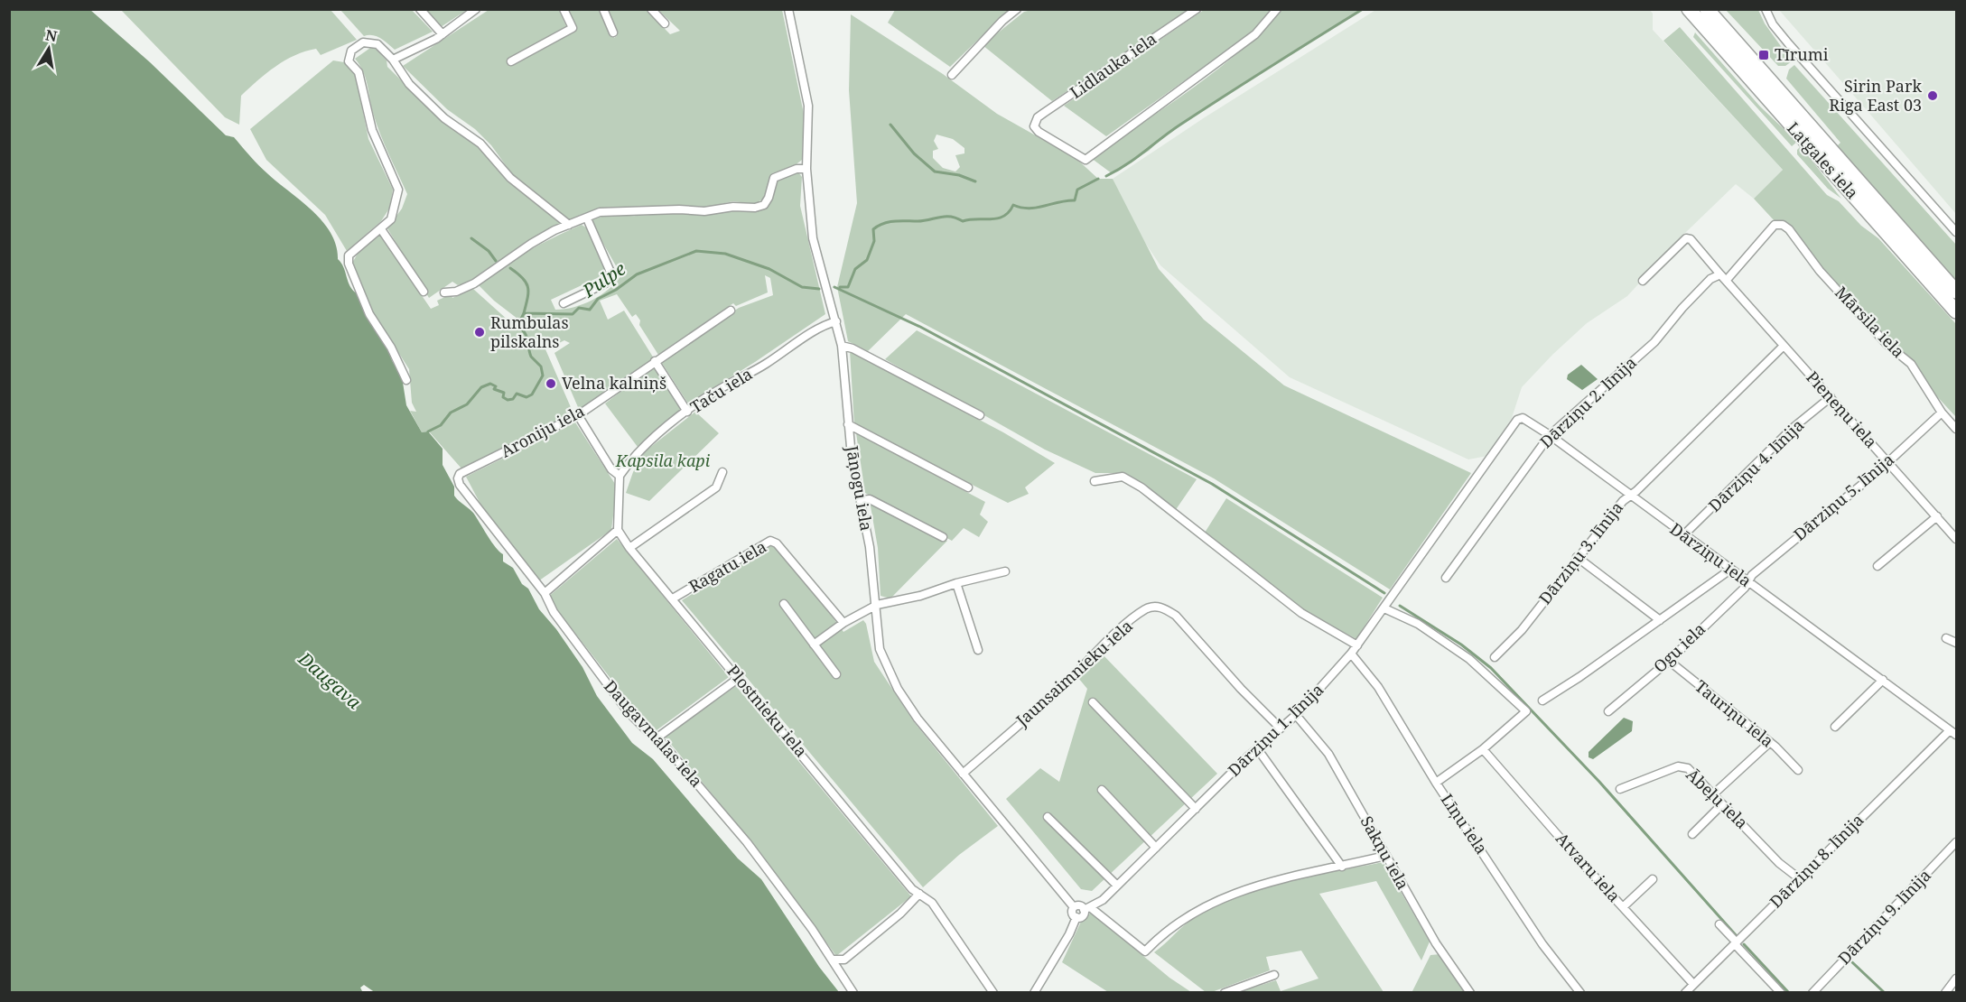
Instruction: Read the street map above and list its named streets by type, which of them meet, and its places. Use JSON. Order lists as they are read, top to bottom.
{
  "streets": {
    "highway": ["Latgales iela"],
    "street": [
      "Lidlauka iela",
      "Mārsila iela",
      "Taču iela",
      "Dārziņu 2. līnija",
      "Pieneņu iela",
      "Aroniju iela",
      "Dārziņu 4. līnija",
      "Jāņogu iela",
      "Dārziņu 5. līnija",
      "Dārziņu 3. līnija",
      "Dārziņu iela",
      "Ragatu iela",
      "Ogu iela",
      "Jaunsaimnieku iela",
      "Plostnieku iela",
      "Tauriņu iela",
      "Dārziņu 1. līnija",
      "Daugavmalas iela",
      "Ābeļu iela",
      "Līņu iela",
      "Sakņu iela",
      "Dārziņu 8. līnija",
      "Atvaru iela",
      "Dārziņu 9. līnija"
    ]
  },
  "crossings": [
    ["Mārsila iela", "Dārziņu 2. līnija"],
    ["Mārsila iela", "Dārziņu 5. līnija"],
    ["Taču iela", "Jāņogu iela"],
    ["Dārziņu 2. līnija", "Pieneņu iela"],
    ["Dārziņu 2. līnija", "Dārziņu iela"],
    ["Pieneņu iela", "Dārziņu 4. līnija"],
    ["Pieneņu iela", "Dārziņu 5. līnija"],
    ["Pieneņu iela", "Dārziņu 3. līnija"],
    ["Aroniju iela", "Daugavmalas iela"],
    ["Dārziņu 4. līnija", "Dārziņu iela"],
    ["Jāņogu iela", "Jaunsaimnieku iela"],
    ["Dārziņu 5. līnija", "Dārziņu iela"],
    ["Dārziņu 5. līnija", "Ogu iela"],
    ["Dārziņu 3. līnija", "Dārziņu iela"],
    ["Dārziņu iela", "Ogu iela"],
    ["Dārziņu iela", "Dārziņu 1. līnija"],
    ["Dārziņu iela", "Dārziņu 8. līnija"],
    ["Ragatu iela", "Plostnieku iela"],
    ["Ogu iela", "Tauriņu iela"],
    ["Jaunsaimnieku iela", "Dārziņu 1. līnija"],
    ["Dārziņu 1. līnija", "Līņu iela"],
    ["Dārziņu 1. līnija", "Sakņu iela"],
    ["Ābeļu iela", "Dārziņu 8. līnija"],
    ["Dārziņu 8. līnija", "Atvaru iela"]
  ],
  "water": ["Pulpe", "Daugava"],
  "parks": ["Kapsila kapi"],
  "places": {
    "transit": ["Tīrumi"],
    "other": ["Sirin Park Riga East 03", "Rumbulas pilskalns", "Velna kalniņš"]
  },
  "north": "top"
}
